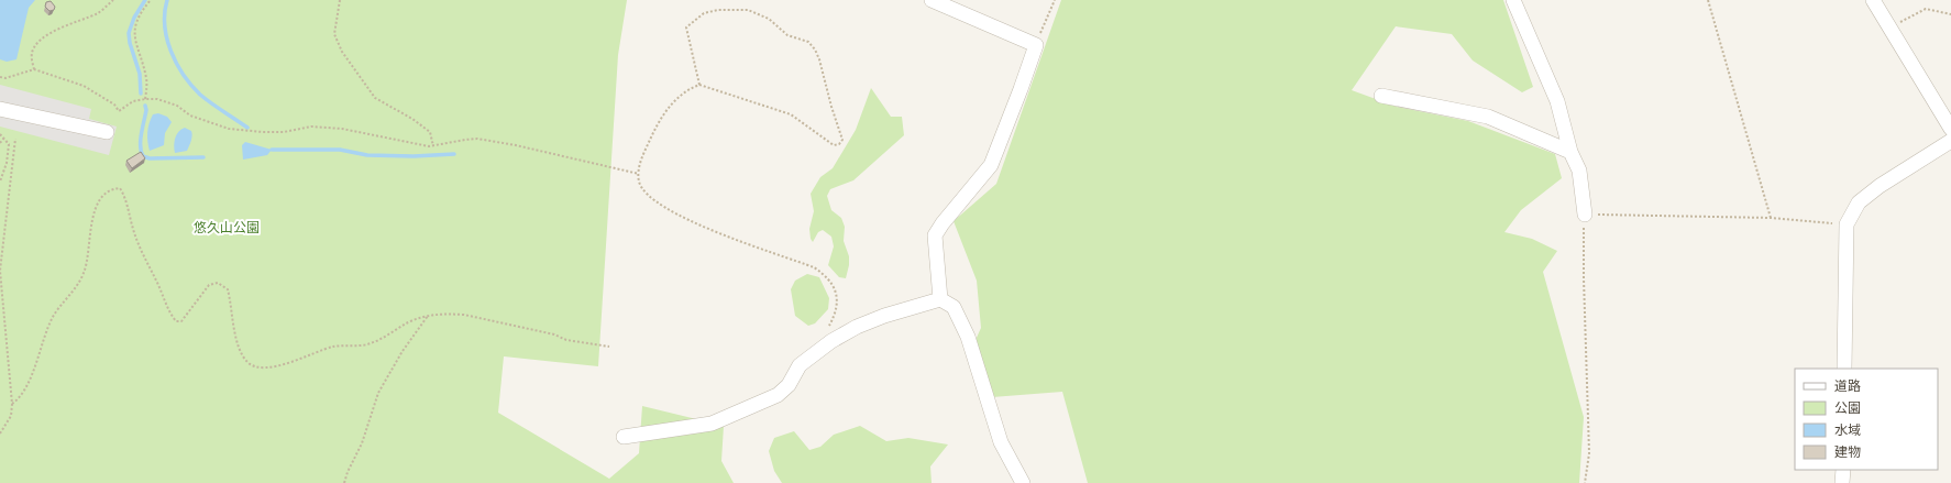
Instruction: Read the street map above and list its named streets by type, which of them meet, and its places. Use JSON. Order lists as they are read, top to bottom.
{
  "parks": ["悠久山公園"],
  "legend": [
    "道路",
    "公園",
    "水域",
    "建物"
  ]
}
